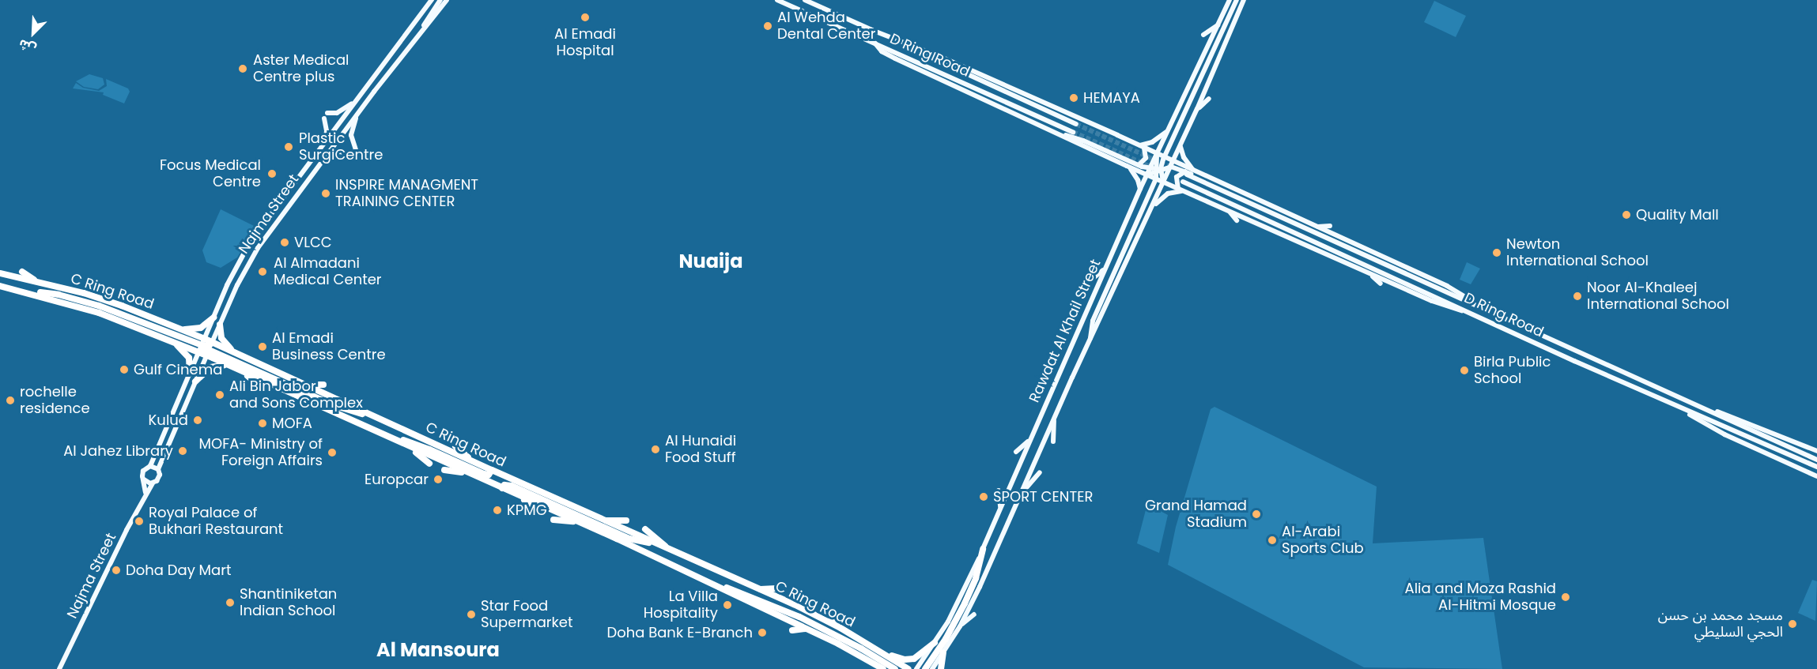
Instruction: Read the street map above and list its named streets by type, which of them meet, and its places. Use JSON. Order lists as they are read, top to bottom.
{
  "streets": {
    "highway": ["C Ring Road"],
    "main road": ["D Ring Road", "Najma Street", "Rawdat Al Khail Street"]
  },
  "crossings": [
    ["Najma Street", "C Ring Road"]
  ],
  "districts": ["Nuaija", "Al Mansoura"],
  "places": [
    "Al Emadi Hospital",
    "Al Wehda Dental Center",
    "Aster Medical Centre plus",
    "HEMAYA",
    "Plastic SurgiCentre",
    "Focus Medical Centre",
    "INSPIRE MANAGMENT TRAINING CENTER",
    "Quality Mall",
    "VLCC",
    "Newton International School",
    "Al Almadani Medical Center",
    "Noor Al-Khaleej International School",
    "Al Emadi Business Centre",
    "Gulf Cinema",
    "Birla Public School",
    "Ali Bin Jabor and Sons Complex",
    "rochelle residence",
    "Kulud",
    "MOFA",
    "Al Hunaidi Food Stuff",
    "Al Jahez Library",
    "MOFA- Ministry of Foreign Affairs",
    "Europcar",
    "SPORT CENTER",
    "KPMG",
    "Grand Hamad Stadium",
    "Royal Palace of Bukhari Restaurant",
    "Al-Arabi Sports Club",
    "Doha Day Mart",
    "Alia and Moza Rashid Al-Hitmi Mosque",
    "Shantiniketan Indian School",
    "La Villa Hospitality",
    "Star Food Supermarket",
    "مسجد محمد بن حسن الحجي السليطي",
    "Doha Bank E-Branch"
  ],
  "north": "bottom left"
}
